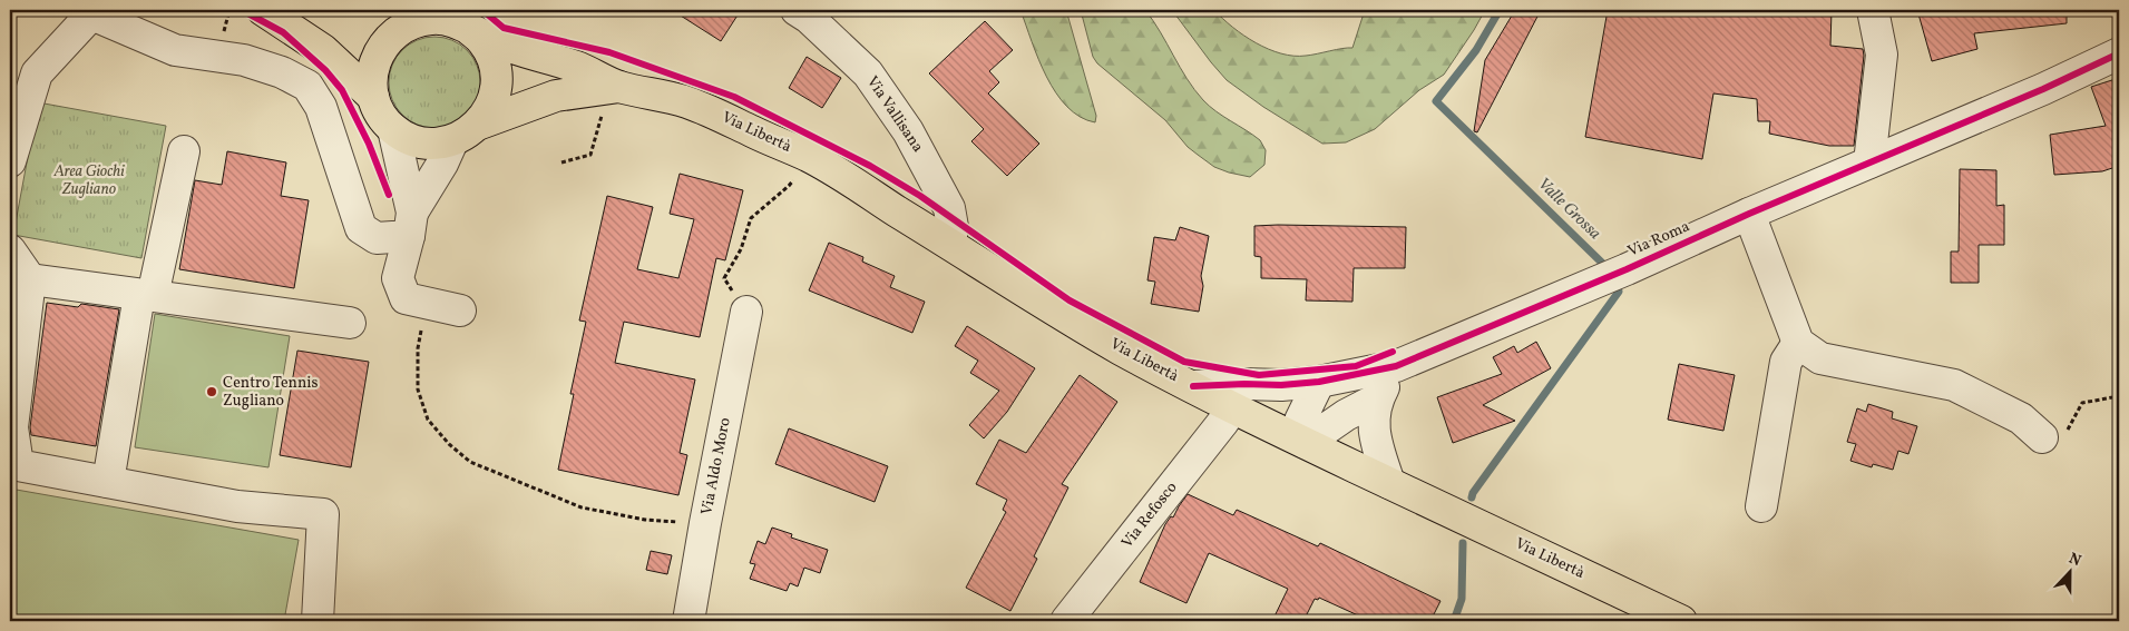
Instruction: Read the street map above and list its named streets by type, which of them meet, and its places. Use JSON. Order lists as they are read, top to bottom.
{
  "streets": {
    "main road": ["Via Libertà"],
    "street": [
      "Via Vallisana",
      "Via Roma",
      "Via Aldo Moro",
      "Via Refosco"
    ]
  },
  "crossings": [
    ["Via Vallisana", "Via Libertà"],
    ["Via Libertà", "Via Roma"],
    ["Via Libertà", "Via Refosco"]
  ],
  "water": ["Valle Grossa"],
  "parks": ["Area Giochi Zugliano"],
  "places": ["Centro Tennis Zugliano"],
  "north": "top"
}
